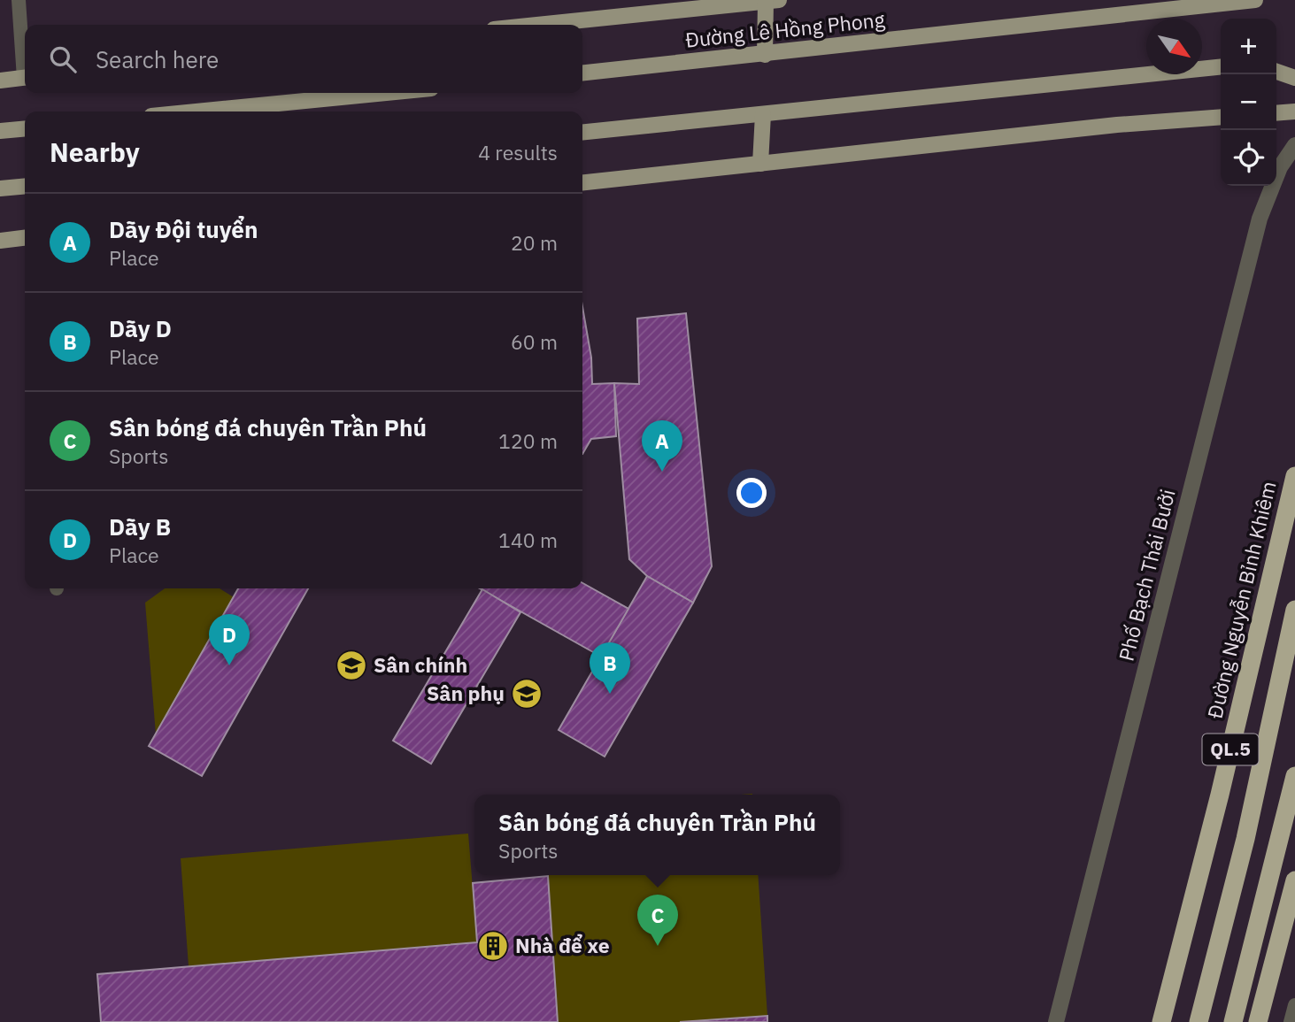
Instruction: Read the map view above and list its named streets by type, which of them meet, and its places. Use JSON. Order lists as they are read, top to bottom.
{
  "streets": {
    "highway": ["Đường Nguyễn Bỉnh Khiêm", "QL.5"],
    "main road": ["Đường Lê Hồng Phong"],
    "street": ["Phố Bạch Thái Bưởi"]
  },
  "places": {
    "school or university": ["Sân chính", "Sân phụ"],
    "building": ["Nhà để xe"]
  },
  "north": "bottom right",
  "page": {
    "map_buttons": ["+", "−"],
    "search": "Search here",
    "heading": ["Nearby", "4 results"],
    "list": [
      {
        "mark": "A",
        "name": "Dãy Đội tuyển",
        "note": "Place",
        "value": "20 m"
      },
      {
        "mark": "B",
        "name": "Dãy D",
        "note": "Place",
        "value": "60 m"
      },
      {
        "mark": "C",
        "name": "Sân bóng đá chuyên Trần Phú",
        "note": "Sports",
        "value": "120 m"
      },
      {
        "mark": "D",
        "name": "Dãy B",
        "note": "Place",
        "value": "140 m"
      }
    ],
    "pins": [
      "A",
      "D",
      "B",
      "C"
    ],
    "popup": ["Sân bóng đá chuyên Trần Phú", "Sports"]
  }
}
